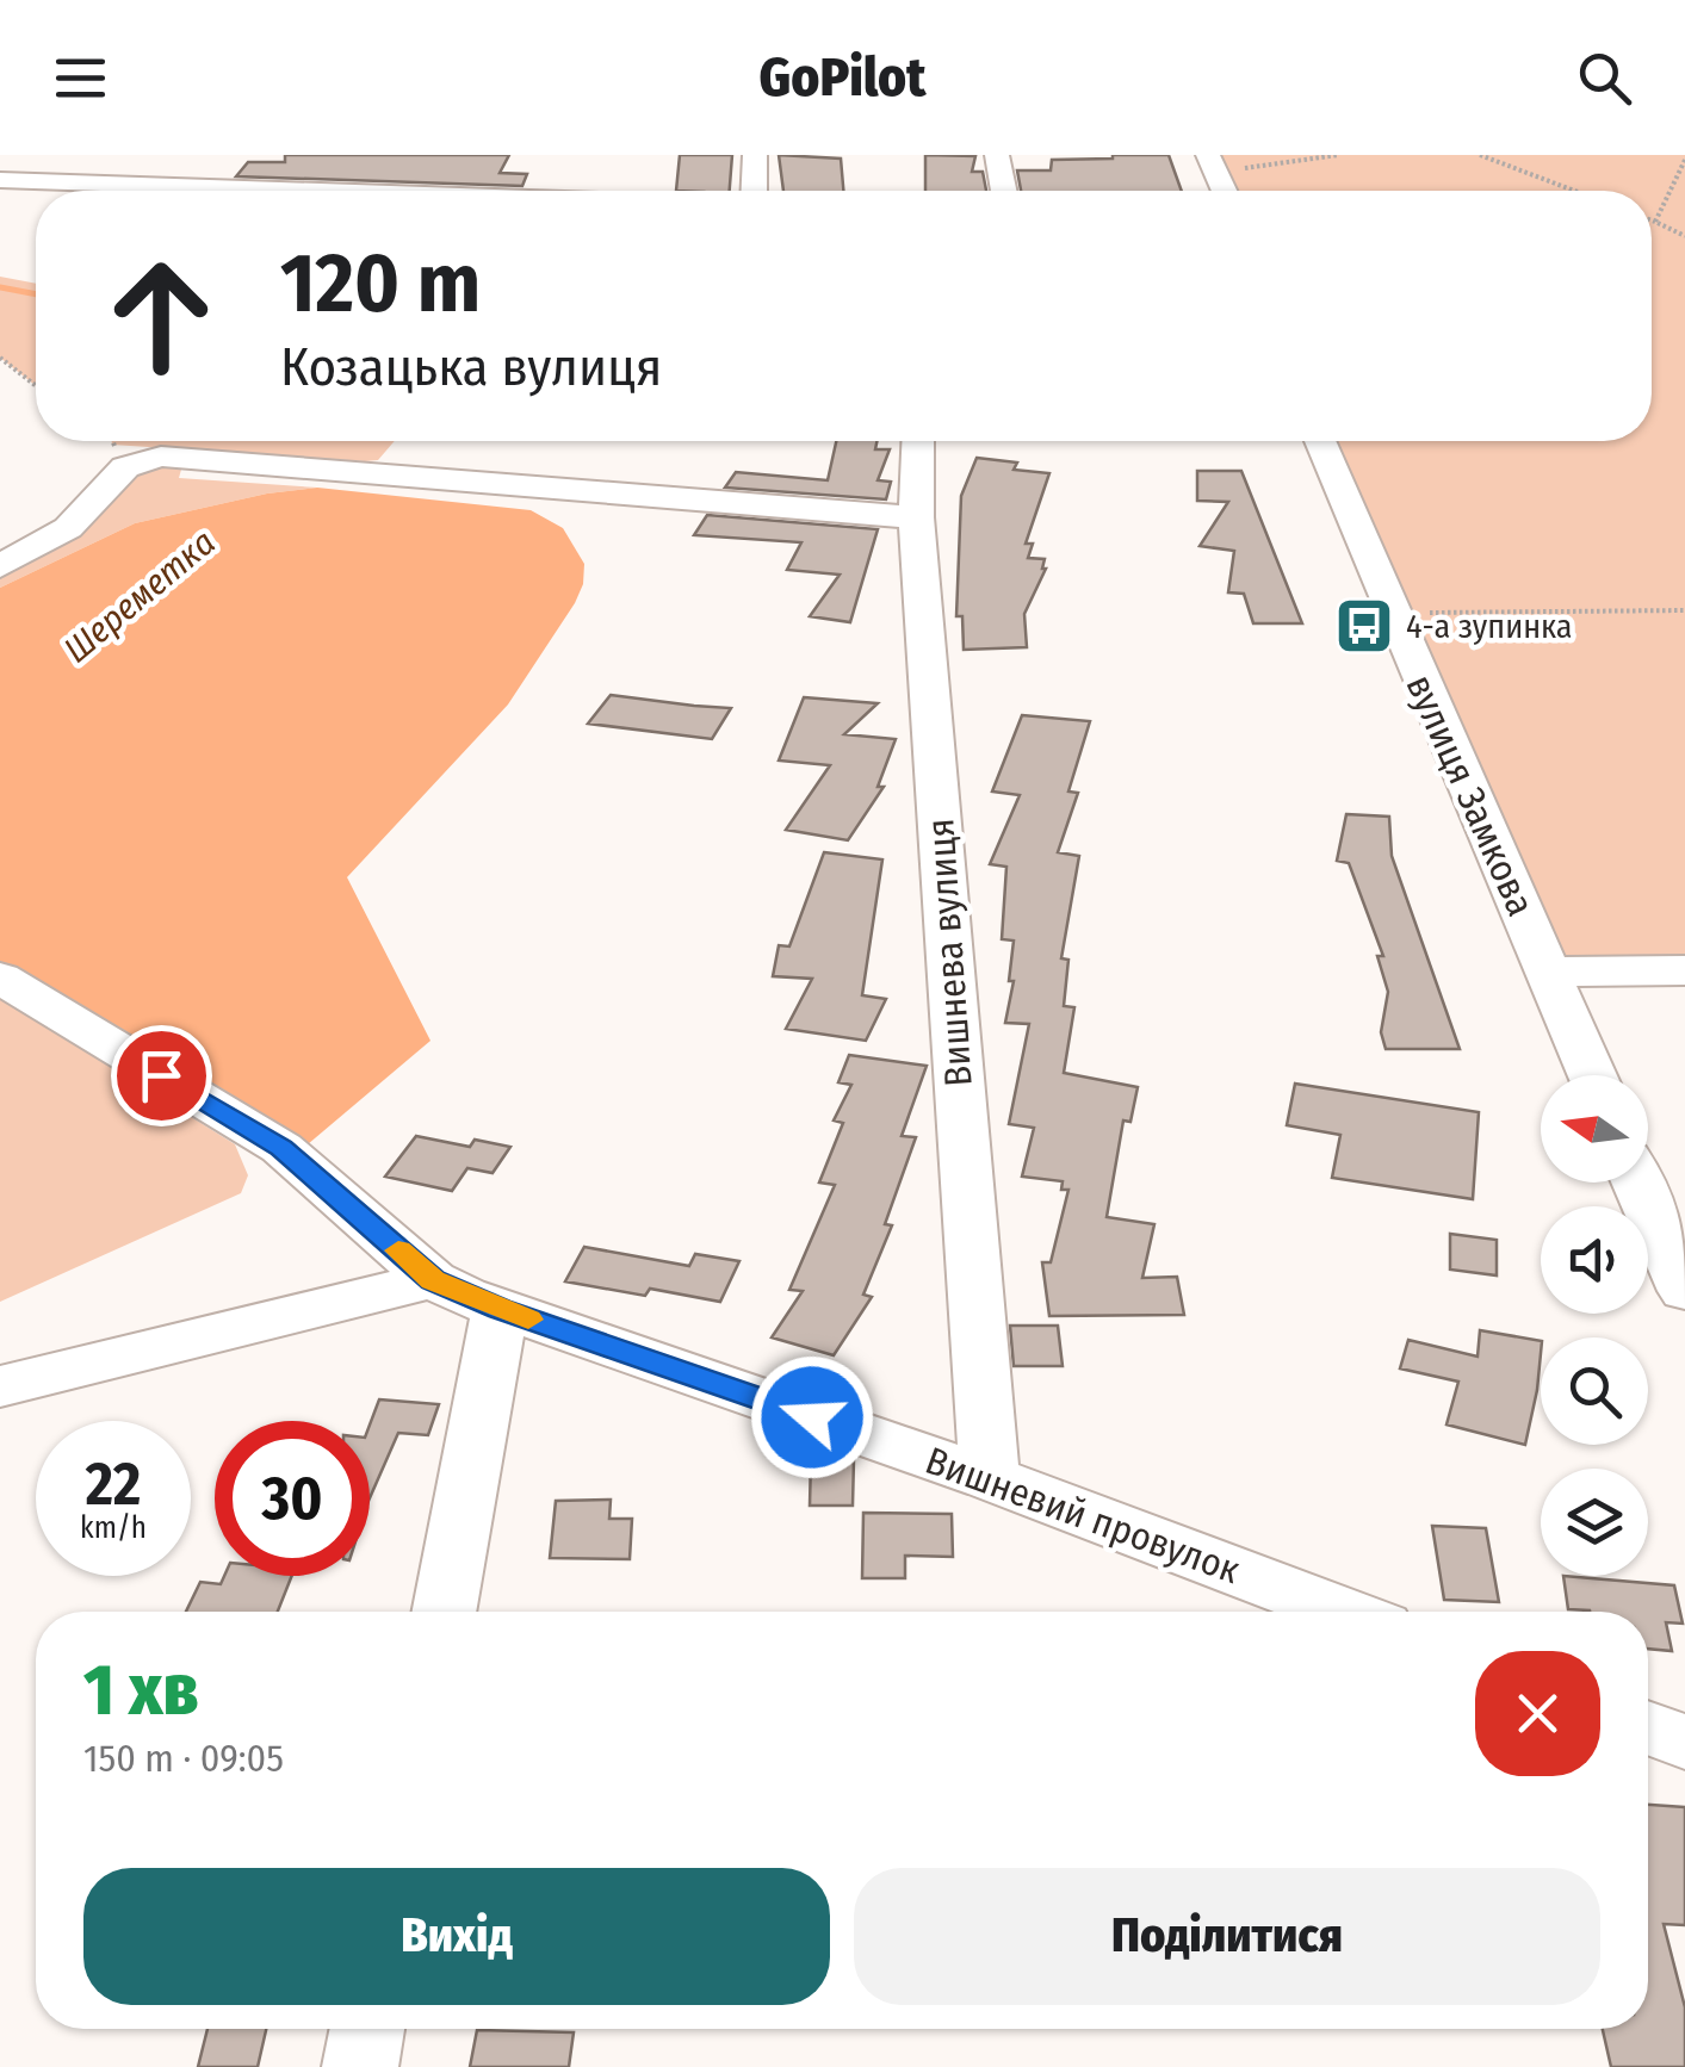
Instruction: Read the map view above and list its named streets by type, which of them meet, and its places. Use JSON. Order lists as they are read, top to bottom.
{
  "streets": {
    "street": ["вулиця Замкова", "Вишнева вулиця", "Вишневий провулок"]
  },
  "crossings": [
    ["Вишнева вулиця", "Вишневий провулок"]
  ],
  "water": ["Шереметка"],
  "places": {
    "bus stop": ["4-а зупинка"]
  },
  "north": "left",
  "page": {
    "header": "GoPilot",
    "turn": ["120 m", "Козацька вулиця"],
    "speed": "22 km/h",
    "limit": "30",
    "heading": ["1 хв", "150 m · 09:05"],
    "buttons": ["Вихід", "Поділитися"]
  }
}
